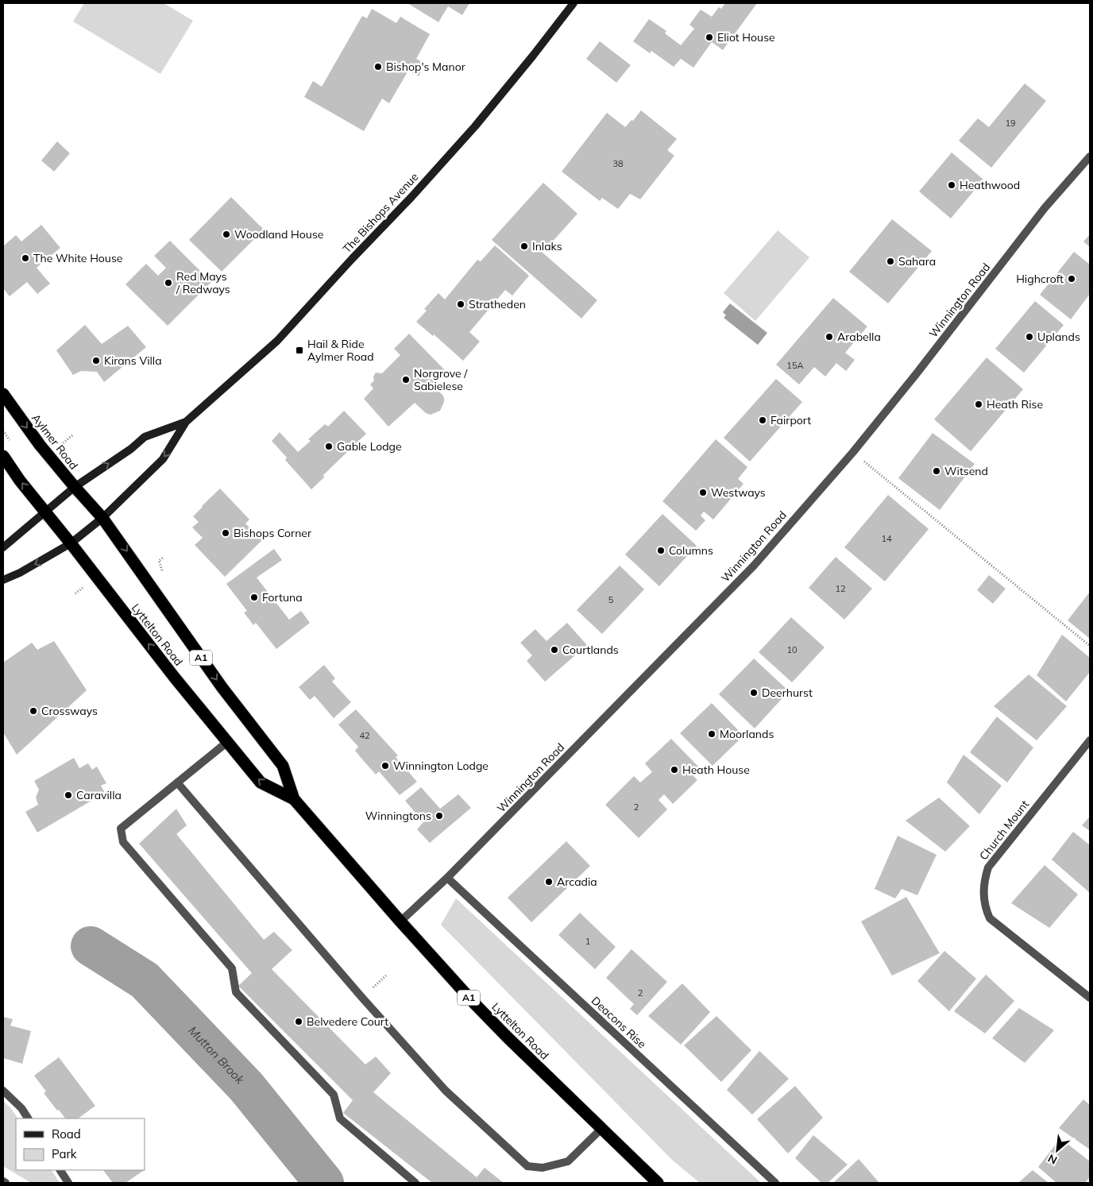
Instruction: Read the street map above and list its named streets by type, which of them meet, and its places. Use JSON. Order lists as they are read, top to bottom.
{
  "streets": {
    "highway": ["Aylmer Road", "Lyttelton Road", "A1"],
    "street": [
      "The Bishops Avenue",
      "Winnington Road",
      "Church Mount",
      "Deacons Rise"
    ]
  },
  "crossings": [
    ["The Bishops Avenue", "Aylmer Road"],
    ["The Bishops Avenue", "Lyttelton Road"],
    ["The Bishops Avenue", "A1"],
    ["Winnington Road", "Lyttelton Road"],
    ["Winnington Road", "Deacons Rise"],
    ["Aylmer Road", "Lyttelton Road"],
    ["Lyttelton Road", "A1"]
  ],
  "water": ["Mutton Brook"],
  "places": {
    "other": [
      "Eliot House",
      "Bishop's Manor",
      "Heathwood",
      "Woodland House",
      "Inlaks",
      "The White House",
      "Sahara",
      "Highcroft",
      "Red Mays / Redways",
      "Stratheden",
      "Arabella",
      "Uplands",
      "Kirans Villa",
      "Norgrove / Sabielese",
      "Heath Rise",
      "Fairport",
      "Gable Lodge",
      "Witsend",
      "Westways",
      "Bishops Corner",
      "Columns",
      "Fortuna",
      "Courtlands",
      "Deerhurst",
      "Crossways",
      "Moorlands",
      "Winnington Lodge",
      "Heath House",
      "Caravilla",
      "Winningtons",
      "Arcadia",
      "Belvedere Court"
    ],
    "transit": ["Hail & Ride Aylmer Road"]
  },
  "house_numbers": [
    "19",
    "38",
    "15A",
    "14",
    "12",
    "5",
    "10",
    "42",
    "2",
    "1",
    "2"
  ],
  "legend": ["Road", "Park"],
  "north": "bottom left"
}
